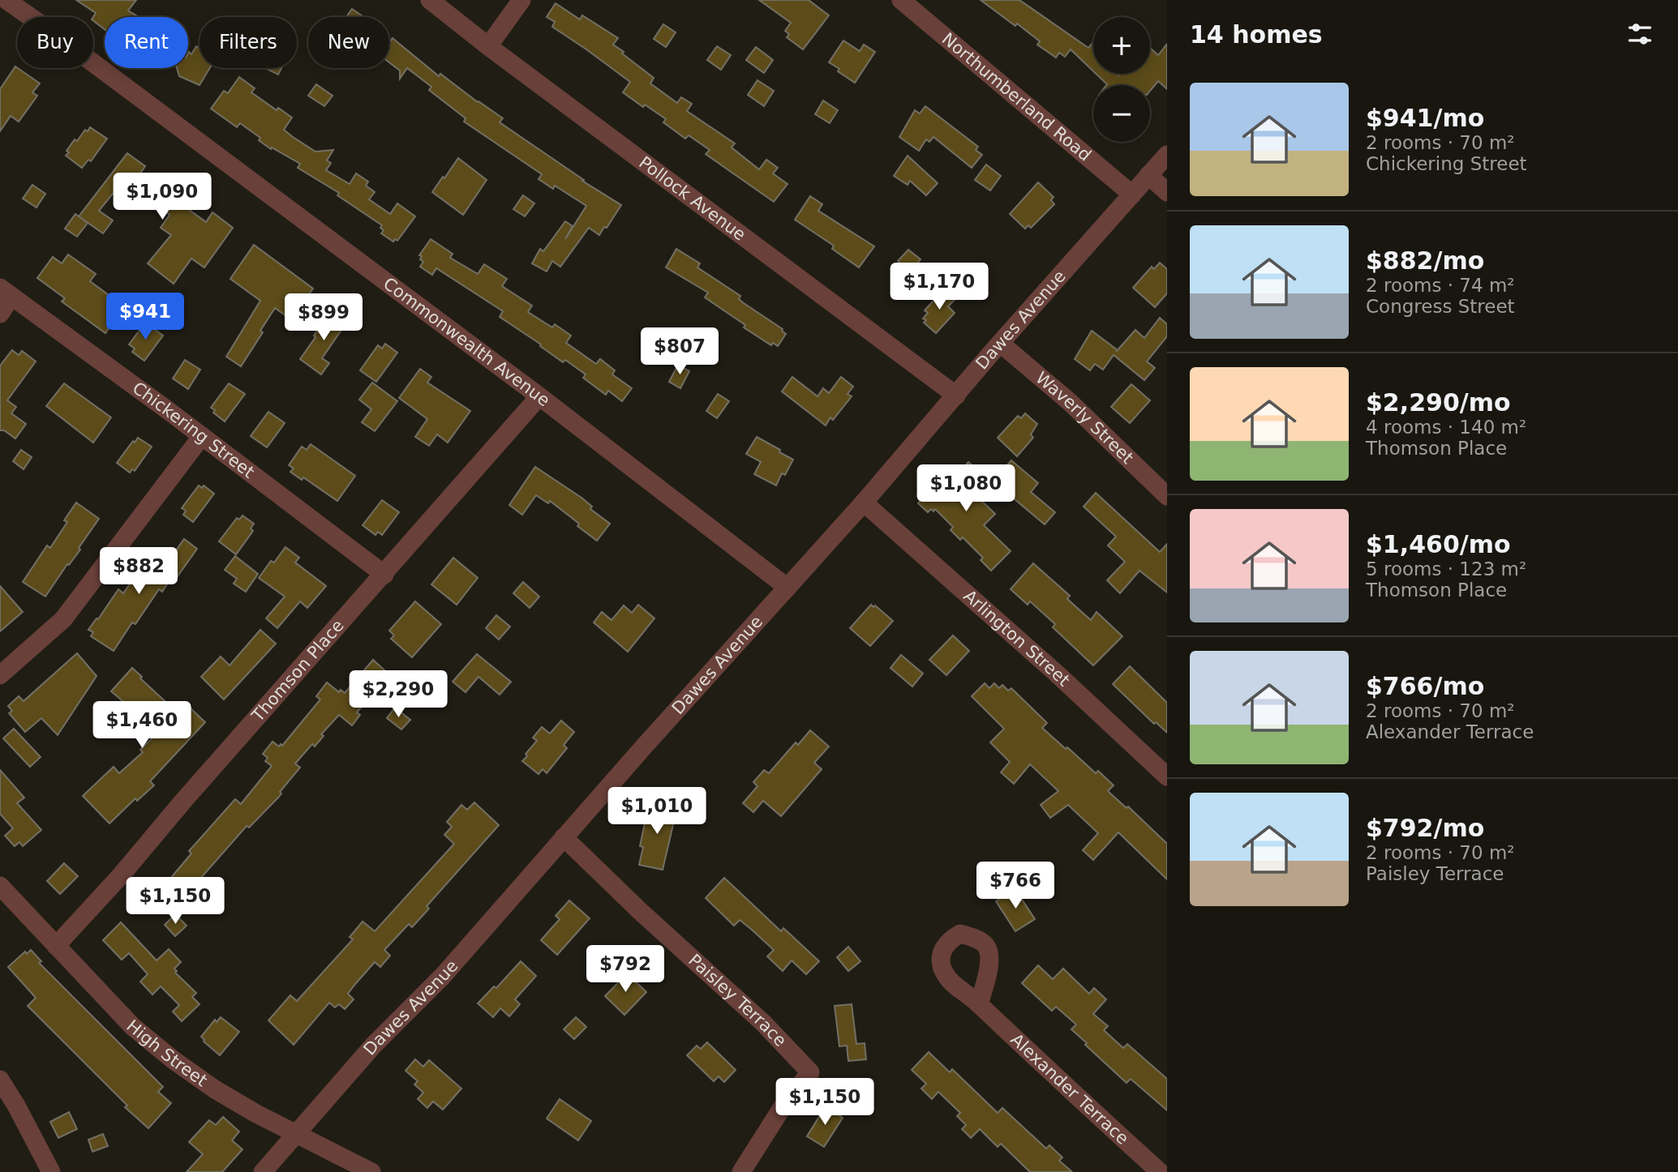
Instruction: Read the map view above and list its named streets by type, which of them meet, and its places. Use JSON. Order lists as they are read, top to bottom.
{
  "streets": {
    "street": [
      "Northumberland Road",
      "Pollock Avenue",
      "Dawes Avenue",
      "Commonwealth Avenue",
      "Waverly Street",
      "Chickering Street",
      "Arlington Street",
      "Thomson Place",
      "Paisley Terrace",
      "High Street",
      "Alexander Terrace"
    ]
  },
  "crossings": [
    ["Northumberland Road", "Dawes Avenue"],
    ["Pollock Avenue", "Dawes Avenue"],
    ["Dawes Avenue", "Commonwealth Avenue"],
    ["Dawes Avenue", "Waverly Street"],
    ["Dawes Avenue", "Arlington Street"],
    ["Dawes Avenue", "Paisley Terrace"],
    ["Dawes Avenue", "High Street"],
    ["Commonwealth Avenue", "Thomson Place"],
    ["Chickering Street", "Thomson Place"],
    ["Thomson Place", "High Street"]
  ],
  "page": {
    "heading": "14 homes",
    "map_buttons": ["+", "−"],
    "chip": [
      "Buy",
      "Rent",
      "Filters",
      "New"
    ],
    "list": [
      {
        "name": "$941/mo",
        "note": "2 rooms · 70 m² · Chickering Street"
      },
      {
        "name": "$882/mo",
        "note": "2 rooms · 74 m² · Congress Street"
      },
      {
        "name": "$2,290/mo",
        "note": "4 rooms · 140 m² · Thomson Place"
      },
      {
        "name": "$1,460/mo",
        "note": "5 rooms · 123 m² · Thomson Place"
      },
      {
        "name": "$766/mo",
        "note": "2 rooms · 70 m² · Alexander Terrace"
      },
      {
        "name": "$792/mo",
        "note": "2 rooms · 70 m² · Paisley Terrace"
      }
    ],
    "price": [
      "$1,090",
      "$1,170",
      "$941",
      "$899",
      "$807",
      "$1,080",
      "$882",
      "$2,290",
      "$1,460",
      "$1,010",
      "$766",
      "$1,150",
      "$792",
      "$1,150"
    ]
  }
}
